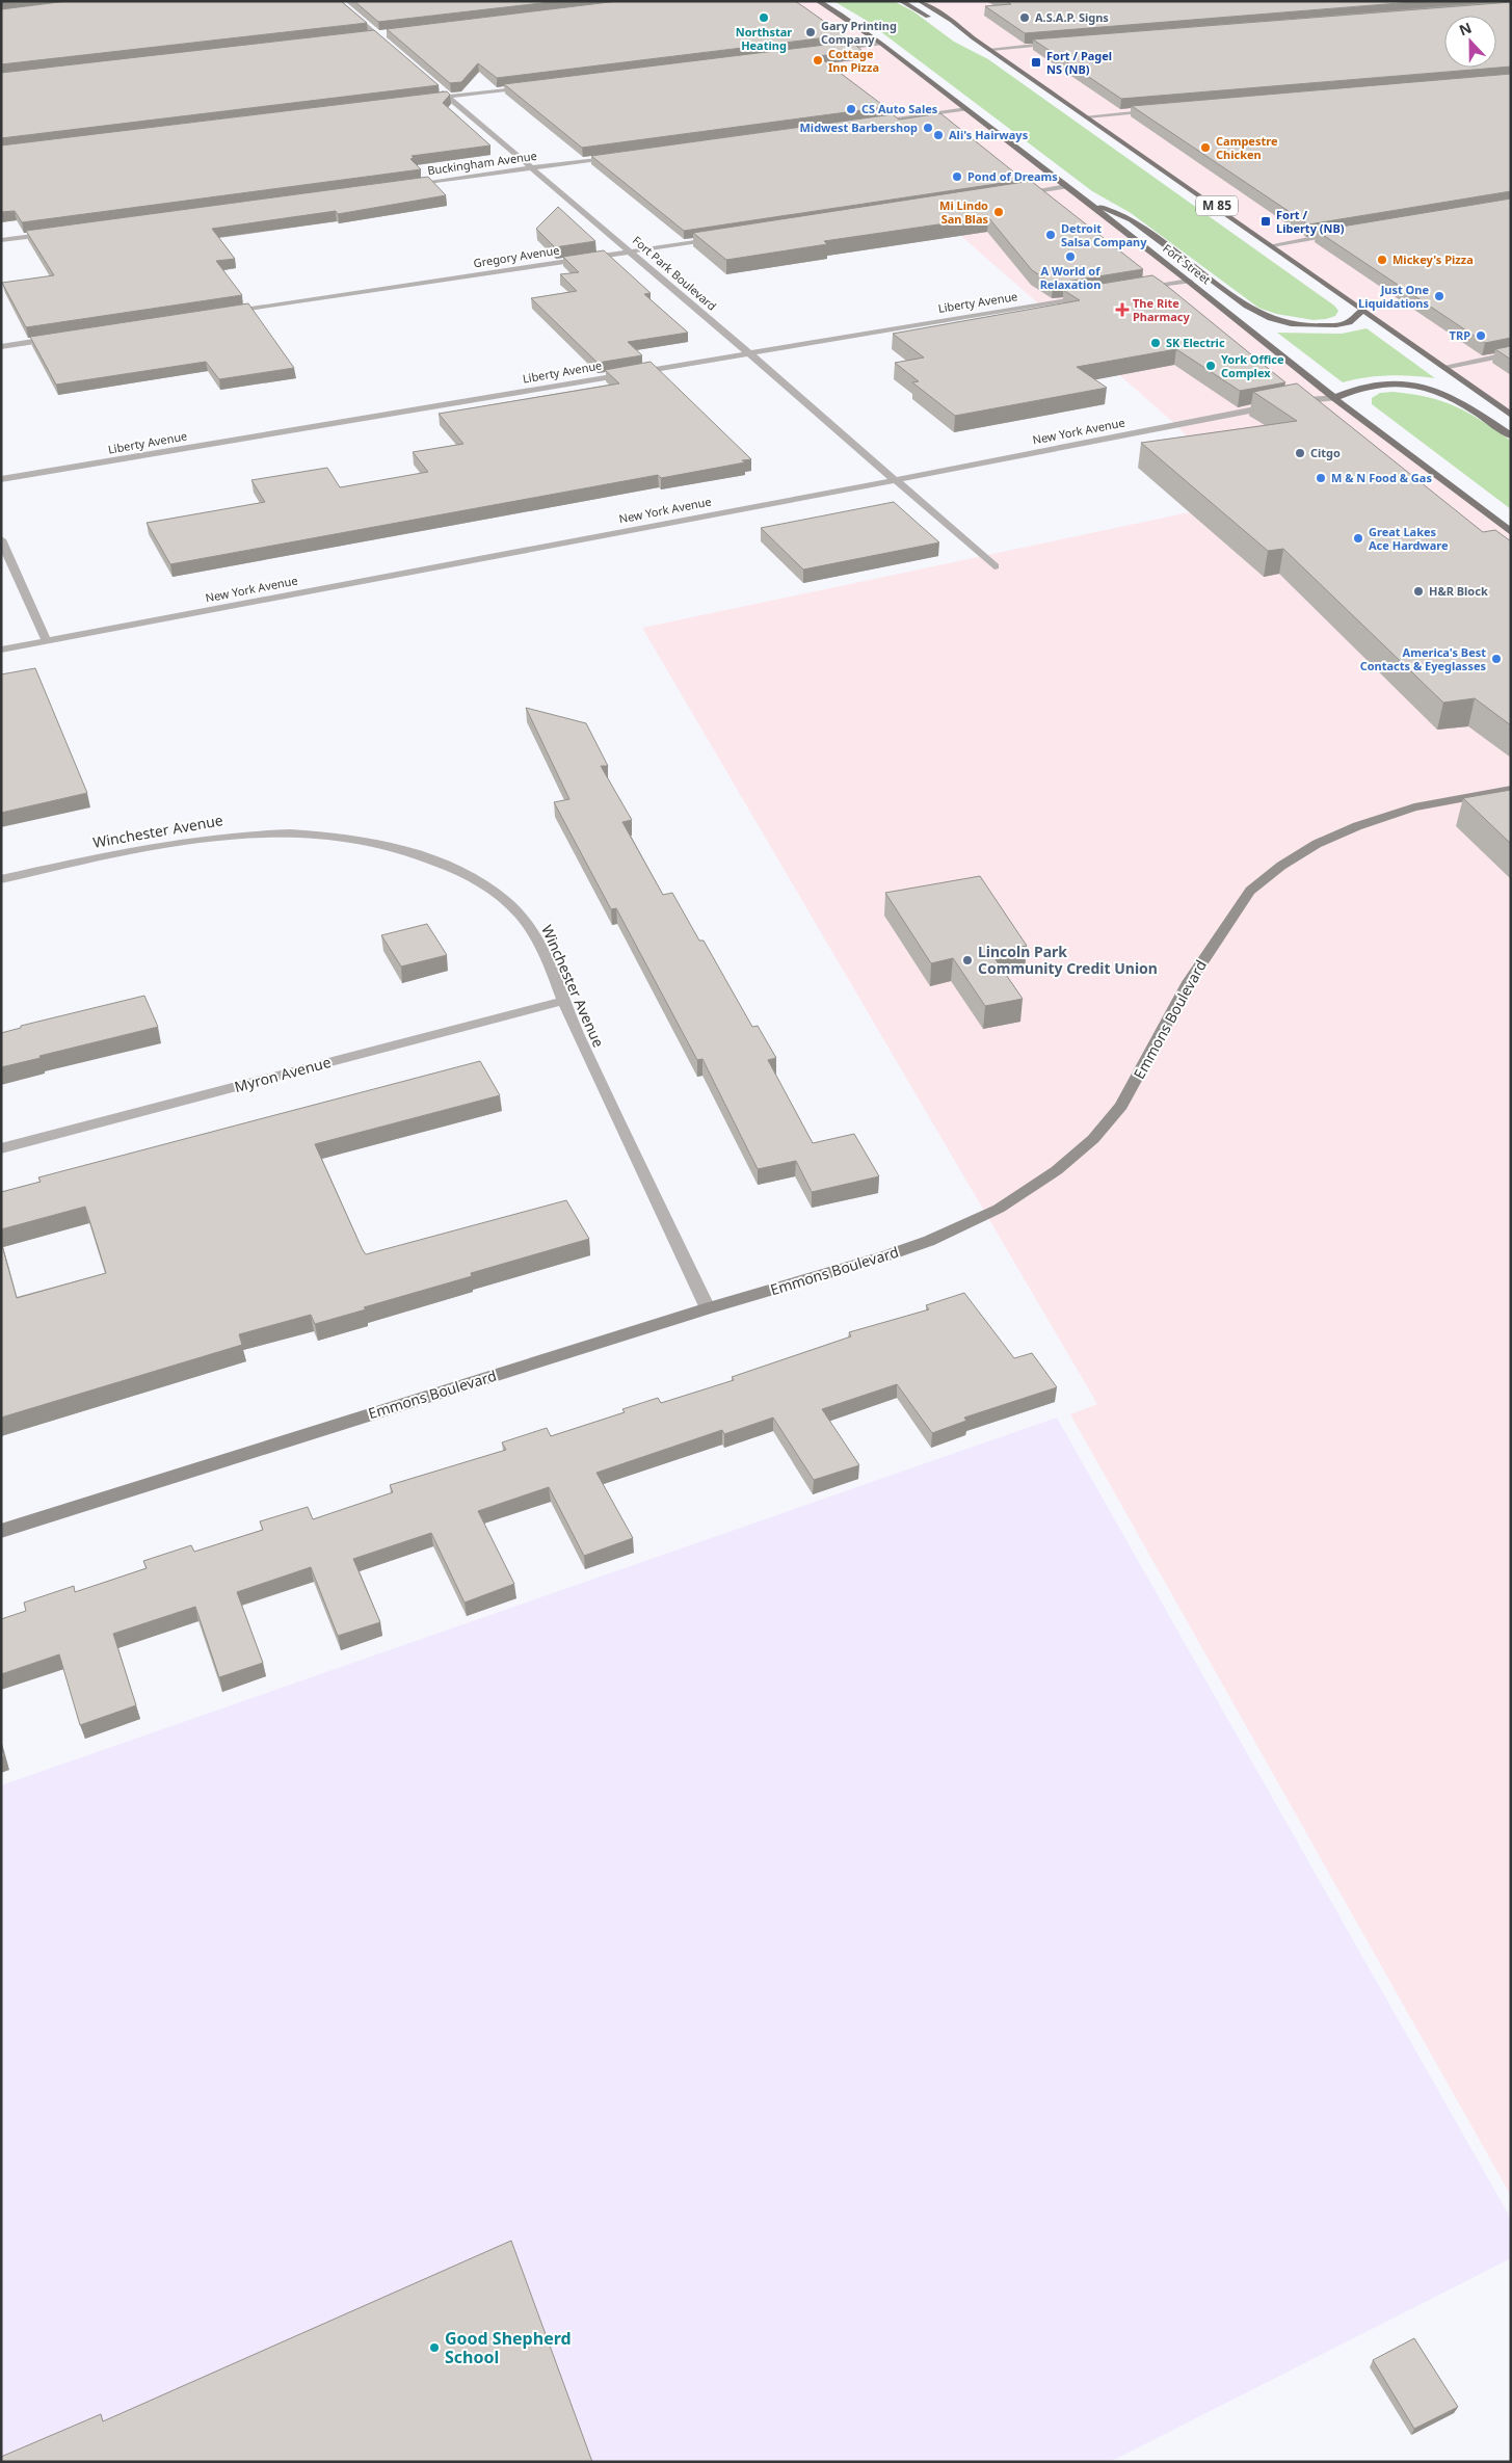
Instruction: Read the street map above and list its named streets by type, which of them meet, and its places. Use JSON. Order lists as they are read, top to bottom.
{
  "streets": {
    "main road": ["M 85", "Fort Street"],
    "street": [
      "Buckingham Avenue",
      "Gregory Avenue",
      "Fort Park Boulevard",
      "Liberty Avenue",
      "New York Avenue",
      "Winchester Avenue",
      "Emmons Boulevard",
      "Myron Avenue"
    ]
  },
  "crossings": [
    ["Buckingham Avenue", "Fort Park Boulevard"],
    ["Gregory Avenue", "Fort Park Boulevard"],
    ["Fort Street", "New York Avenue"],
    ["Fort Park Boulevard", "Liberty Avenue"],
    ["Fort Park Boulevard", "New York Avenue"],
    ["Winchester Avenue", "Emmons Boulevard"],
    ["Winchester Avenue", "Myron Avenue"]
  ],
  "places": {
    "other": [
      "Northstar Heating",
      "A.S.A.P. Signs",
      "Gary Printing Company",
      "Cottage Inn Pizza",
      "CS Auto Sales",
      "Midwest Barbershop",
      "Ali's Hairways",
      "Campestre Chicken",
      "Pond of Dreams",
      "Mi Lindo San Blas",
      "Detroit Salsa Company",
      "A World of Relaxation",
      "Mickey's Pizza",
      "Just One Liquidations",
      "TRP",
      "SK Electric",
      "York Office Complex",
      "Citgo",
      "M & N Food & Gas",
      "Great Lakes Ace Hardware",
      "H&R Block",
      "America's Best Contacts & Eyeglasses",
      "Lincoln Park Community Credit Union",
      "Good Shepherd School"
    ],
    "transit": ["Fort / Pagel NS (NB)", "Fort / Liberty (NB)"],
    "health": ["The Rite Pharmacy"]
  },
  "north": "top"
}
